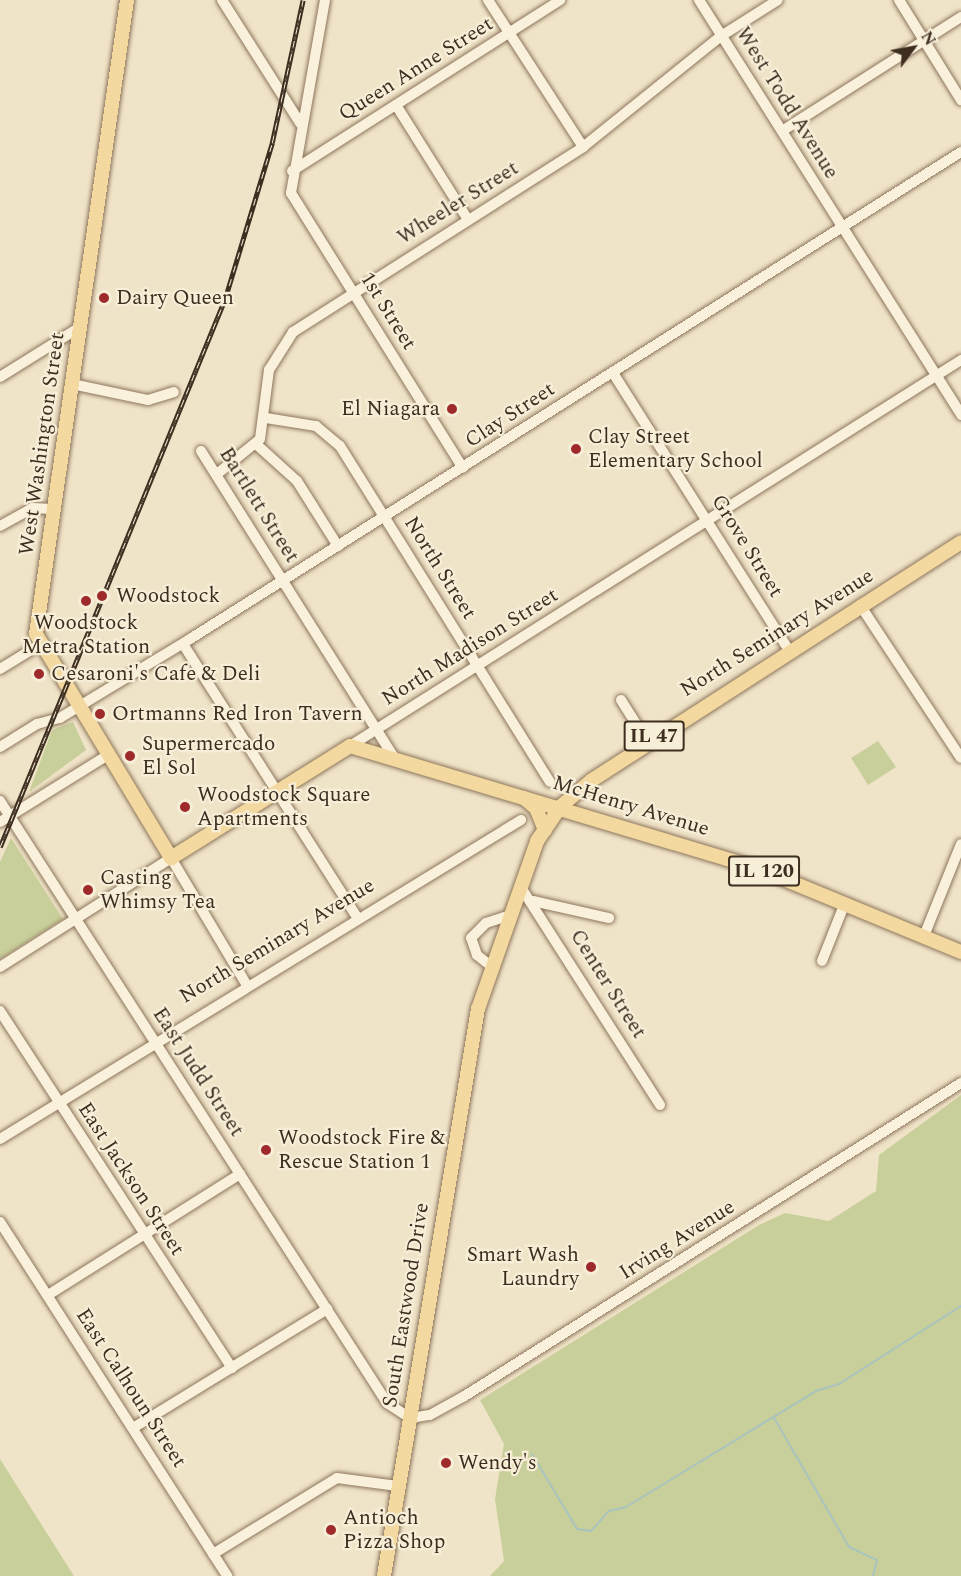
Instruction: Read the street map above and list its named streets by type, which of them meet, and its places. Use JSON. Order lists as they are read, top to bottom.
{
  "streets": {
    "main road": [
      "West Washington Street",
      "North Seminary Avenue",
      "North Madison Street",
      "IL 47",
      "McHenry Avenue",
      "IL 120",
      "South Eastwood Drive"
    ],
    "street": [
      "Queen Anne Street",
      "West Todd Avenue",
      "Wheeler Street",
      "1st Street",
      "Clay Street",
      "Bartlett Street",
      "Grove Street",
      "North Street",
      "Center Street",
      "East Judd Street",
      "East Jackson Street",
      "Irving Avenue",
      "East Calhoun Street"
    ]
  },
  "crossings": [
    ["Queen Anne Street", "1st Street"],
    ["West Todd Avenue", "Wheeler Street"],
    ["West Todd Avenue", "Clay Street"],
    ["West Todd Avenue", "North Madison Street"],
    ["Wheeler Street", "1st Street"],
    ["Wheeler Street", "North Street"],
    ["1st Street", "Clay Street"],
    ["Clay Street", "West Washington Street"],
    ["Clay Street", "Bartlett Street"],
    ["Clay Street", "Grove Street"],
    ["Clay Street", "North Street"],
    ["West Washington Street", "North Madison Street"],
    ["Bartlett Street", "North Madison Street"],
    ["Bartlett Street", "McHenry Avenue"],
    ["Grove Street", "North Seminary Avenue"],
    ["Grove Street", "North Madison Street"],
    ["North Street", "North Madison Street"],
    ["North Seminary Avenue", "McHenry Avenue"],
    ["North Seminary Avenue", "East Judd Street"],
    ["North Seminary Avenue", "East Jackson Street"],
    ["North Seminary Avenue", "South Eastwood Drive"],
    ["North Madison Street", "McHenry Avenue"],
    ["North Madison Street", "East Judd Street"],
    ["McHenry Avenue", "South Eastwood Drive"],
    ["Center Street", "South Eastwood Drive"],
    ["East Judd Street", "Irving Avenue"],
    ["East Judd Street", "South Eastwood Drive"],
    ["Irving Avenue", "South Eastwood Drive"]
  ],
  "places": [
    "Dairy Queen",
    "El Niagara",
    "Clay Street Elementary School",
    "Woodstock",
    "Woodstock Metra Station",
    "Cesaroni's Cafe & Deli",
    "Ortmanns Red Iron Tavern",
    "Supermercado El Sol",
    "Woodstock Square Apartments",
    "Casting Whimsy Tea",
    "Woodstock Fire & Rescue Station 1",
    "Smart Wash Laundry",
    "Wendy's",
    "Antioch Pizza Shop"
  ],
  "north": "top right"
}
